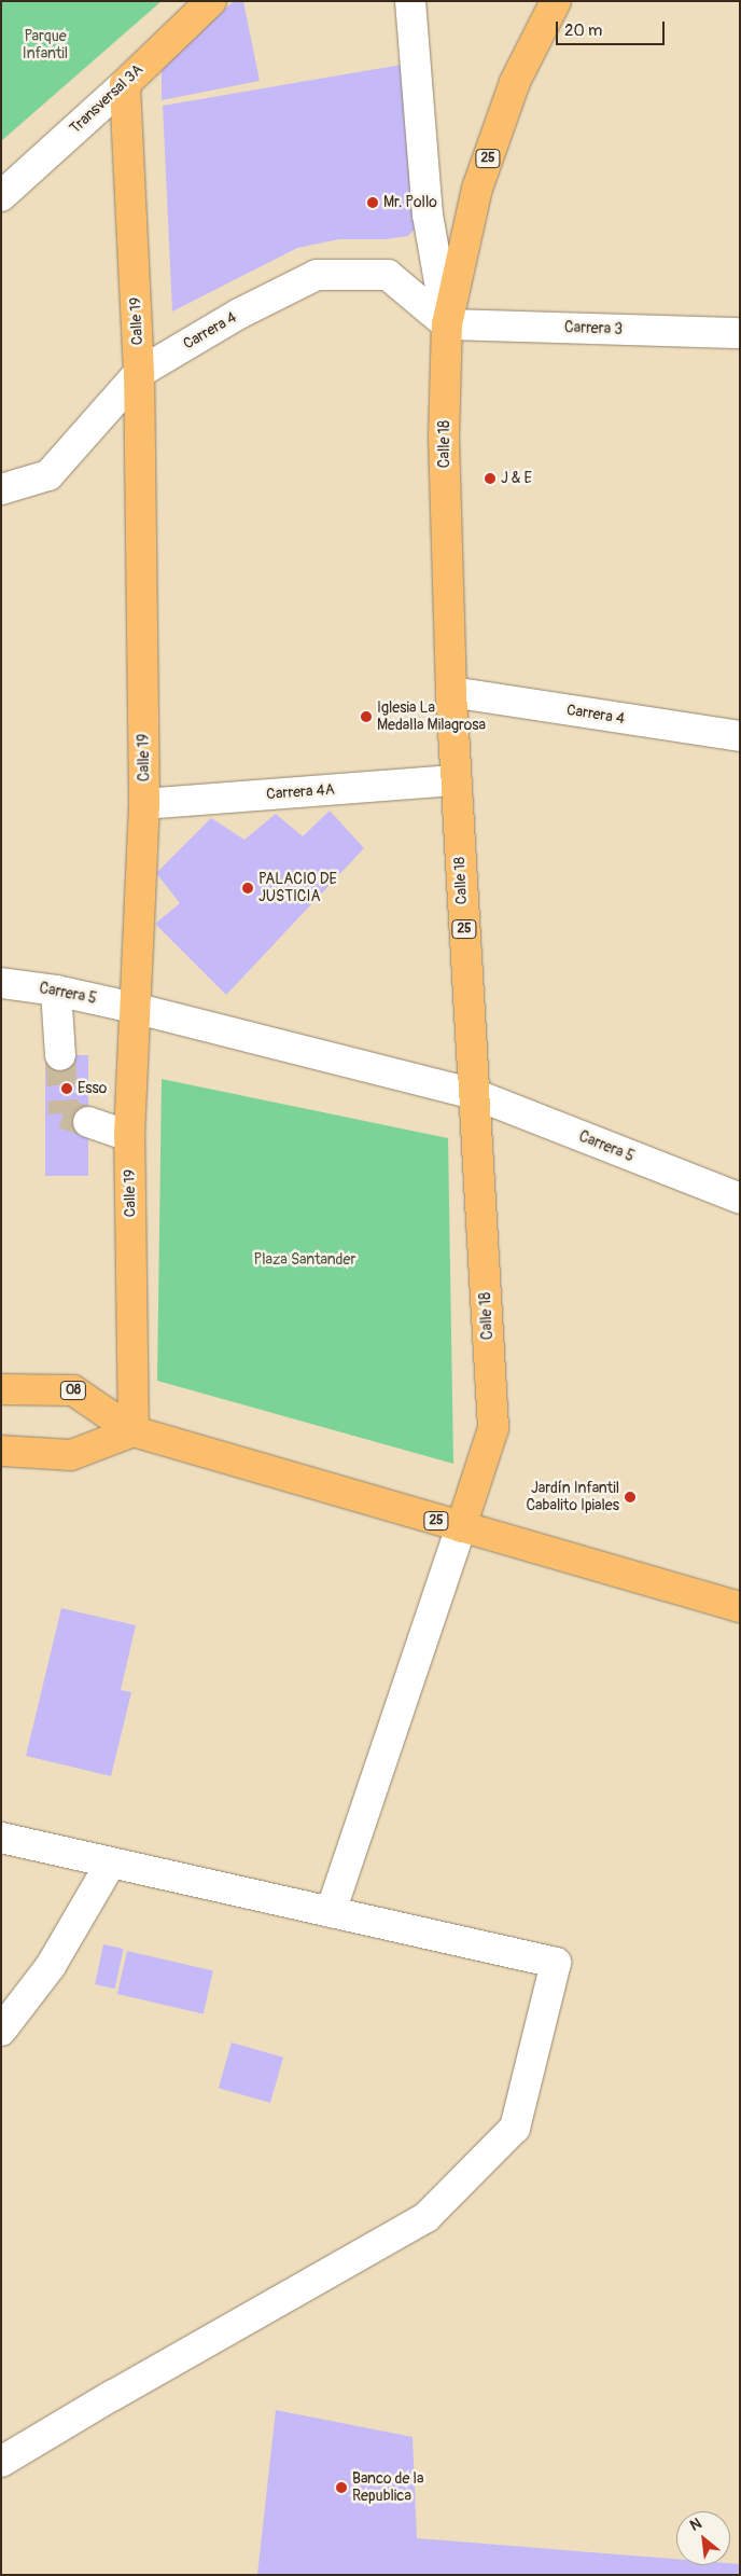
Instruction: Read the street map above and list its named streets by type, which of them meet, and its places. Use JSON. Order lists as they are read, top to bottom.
{
  "streets": {
    "main road": [
      "Transversal 3A",
      "25",
      "Calle 19",
      "Calle 18",
      "08"
    ],
    "street": [
      "Carrera 3",
      "Carrera 4",
      "Carrera 4A",
      "Carrera 5"
    ]
  },
  "crossings": [
    ["Transversal 3A", "Calle 19"],
    ["25", "Calle 19"],
    ["25", "Calle 18"],
    ["25", "08"],
    ["Calle 19", "Carrera 4"],
    ["Calle 19", "Carrera 4A"],
    ["Calle 19", "Carrera 5"],
    ["Calle 19", "08"],
    ["Carrera 3", "Carrera 4"],
    ["Carrera 3", "Calle 18"],
    ["Carrera 4", "Calle 18"],
    ["Calle 18", "Carrera 4A"],
    ["Calle 18", "Carrera 5"]
  ],
  "parks": ["Parque Infantil", "Plaza Santander"],
  "places": [
    "Mr. Pollo",
    "J & E",
    "Iglesia La Medalla Milagrosa",
    "PALACIO DE JUSTICIA",
    "Esso",
    "Jardín Infantil Cabalito Ipiales",
    "Banco de la Republica"
  ],
  "scale_bar": "20 m",
  "north": "top left"
}
